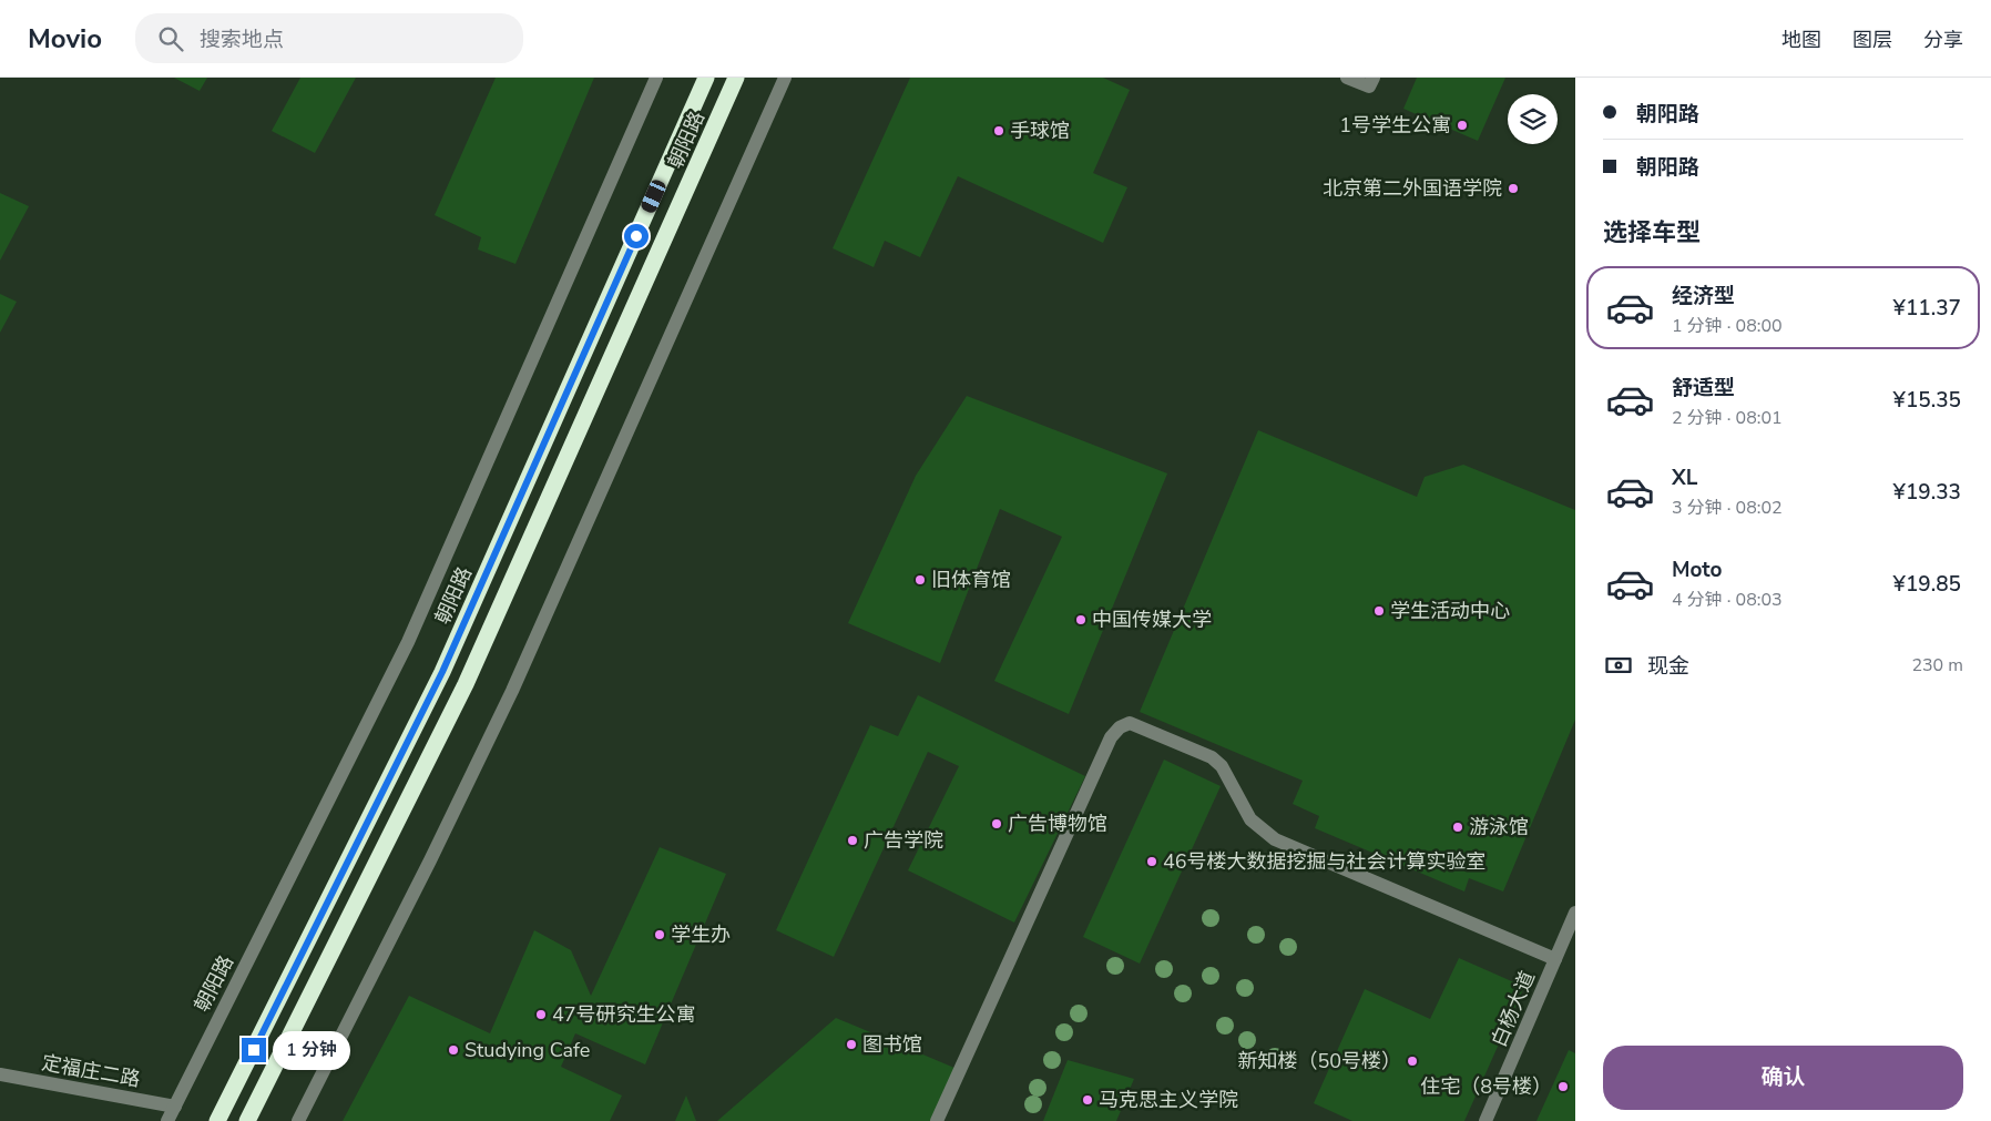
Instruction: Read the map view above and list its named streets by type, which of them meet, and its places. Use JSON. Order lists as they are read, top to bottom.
{
  "streets": {
    "highway": ["朝阳路"],
    "street": ["白杨大道", "定福庄二路"]
  },
  "crossings": [
    ["朝阳路", "定福庄二路"]
  ],
  "places": [
    "1号学生公寓",
    "手球馆",
    "北京第二外国语学院",
    "旧体育馆",
    "学生活动中心",
    "中国传媒大学",
    "广告博物馆",
    "游泳馆",
    "广告学院",
    "46号楼大数据挖掘与社会计算实验室",
    "学生办",
    "47号研究生公寓",
    "图书馆",
    "Studying Cafe",
    "新知楼（50号楼）",
    "住宅（8号楼）",
    "马克思主义学院"
  ],
  "page": {
    "header": "Movio",
    "search": "搜索地点",
    "nav": ["地图", "图层", "分享"],
    "banner": ["朝阳路", "朝阳路"],
    "heading": "选择车型",
    "list": [
      {
        "name": "经济型",
        "note": "1 分钟 · 08:00",
        "value": "¥11.37"
      },
      {
        "name": "舒适型",
        "note": "2 分钟 · 08:01",
        "value": "¥15.35"
      },
      {
        "name": "XL",
        "note": "3 分钟 · 08:02",
        "value": "¥19.33"
      },
      {
        "name": "Moto",
        "note": "4 分钟 · 08:03",
        "value": "¥19.85"
      }
    ],
    "pay": ["现金", "230 m"],
    "bubble": "1 分钟",
    "buttons": "确认"
  }
}
